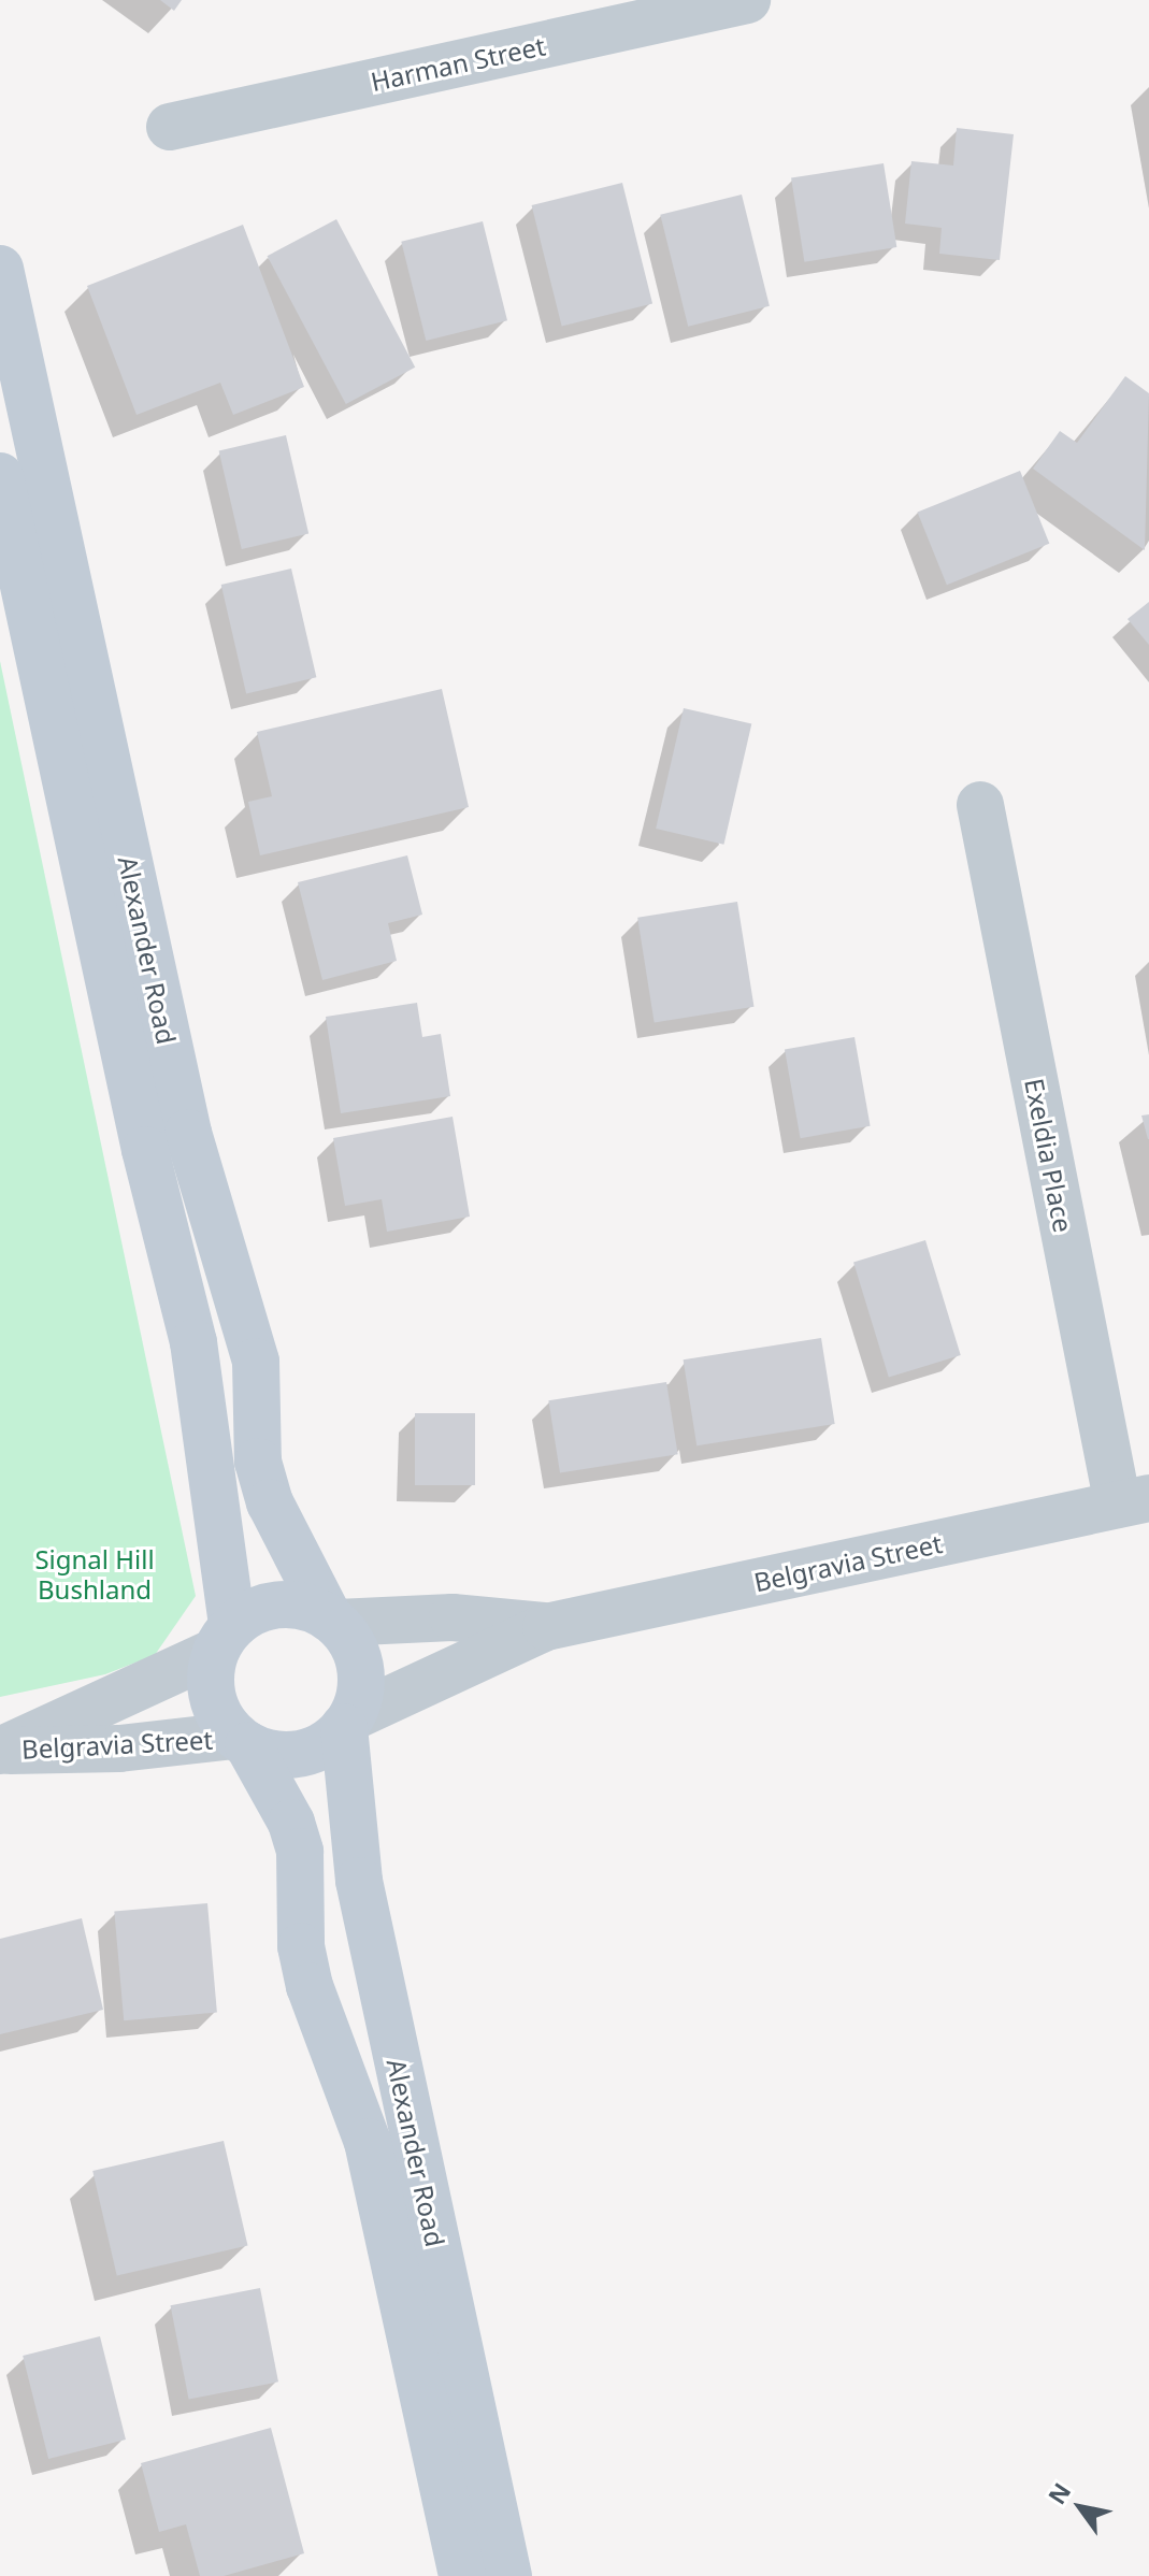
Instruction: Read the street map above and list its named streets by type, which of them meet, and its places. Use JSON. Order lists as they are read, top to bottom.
{
  "streets": {
    "main road": ["Alexander Road"],
    "street": ["Harman Street", "Exeldia Place", "Belgravia Street"]
  },
  "crossings": [
    ["Alexander Road", "Belgravia Street"],
    ["Exeldia Place", "Belgravia Street"]
  ],
  "parks": ["Signal Hill Bushland"],
  "north": "top left"
}
